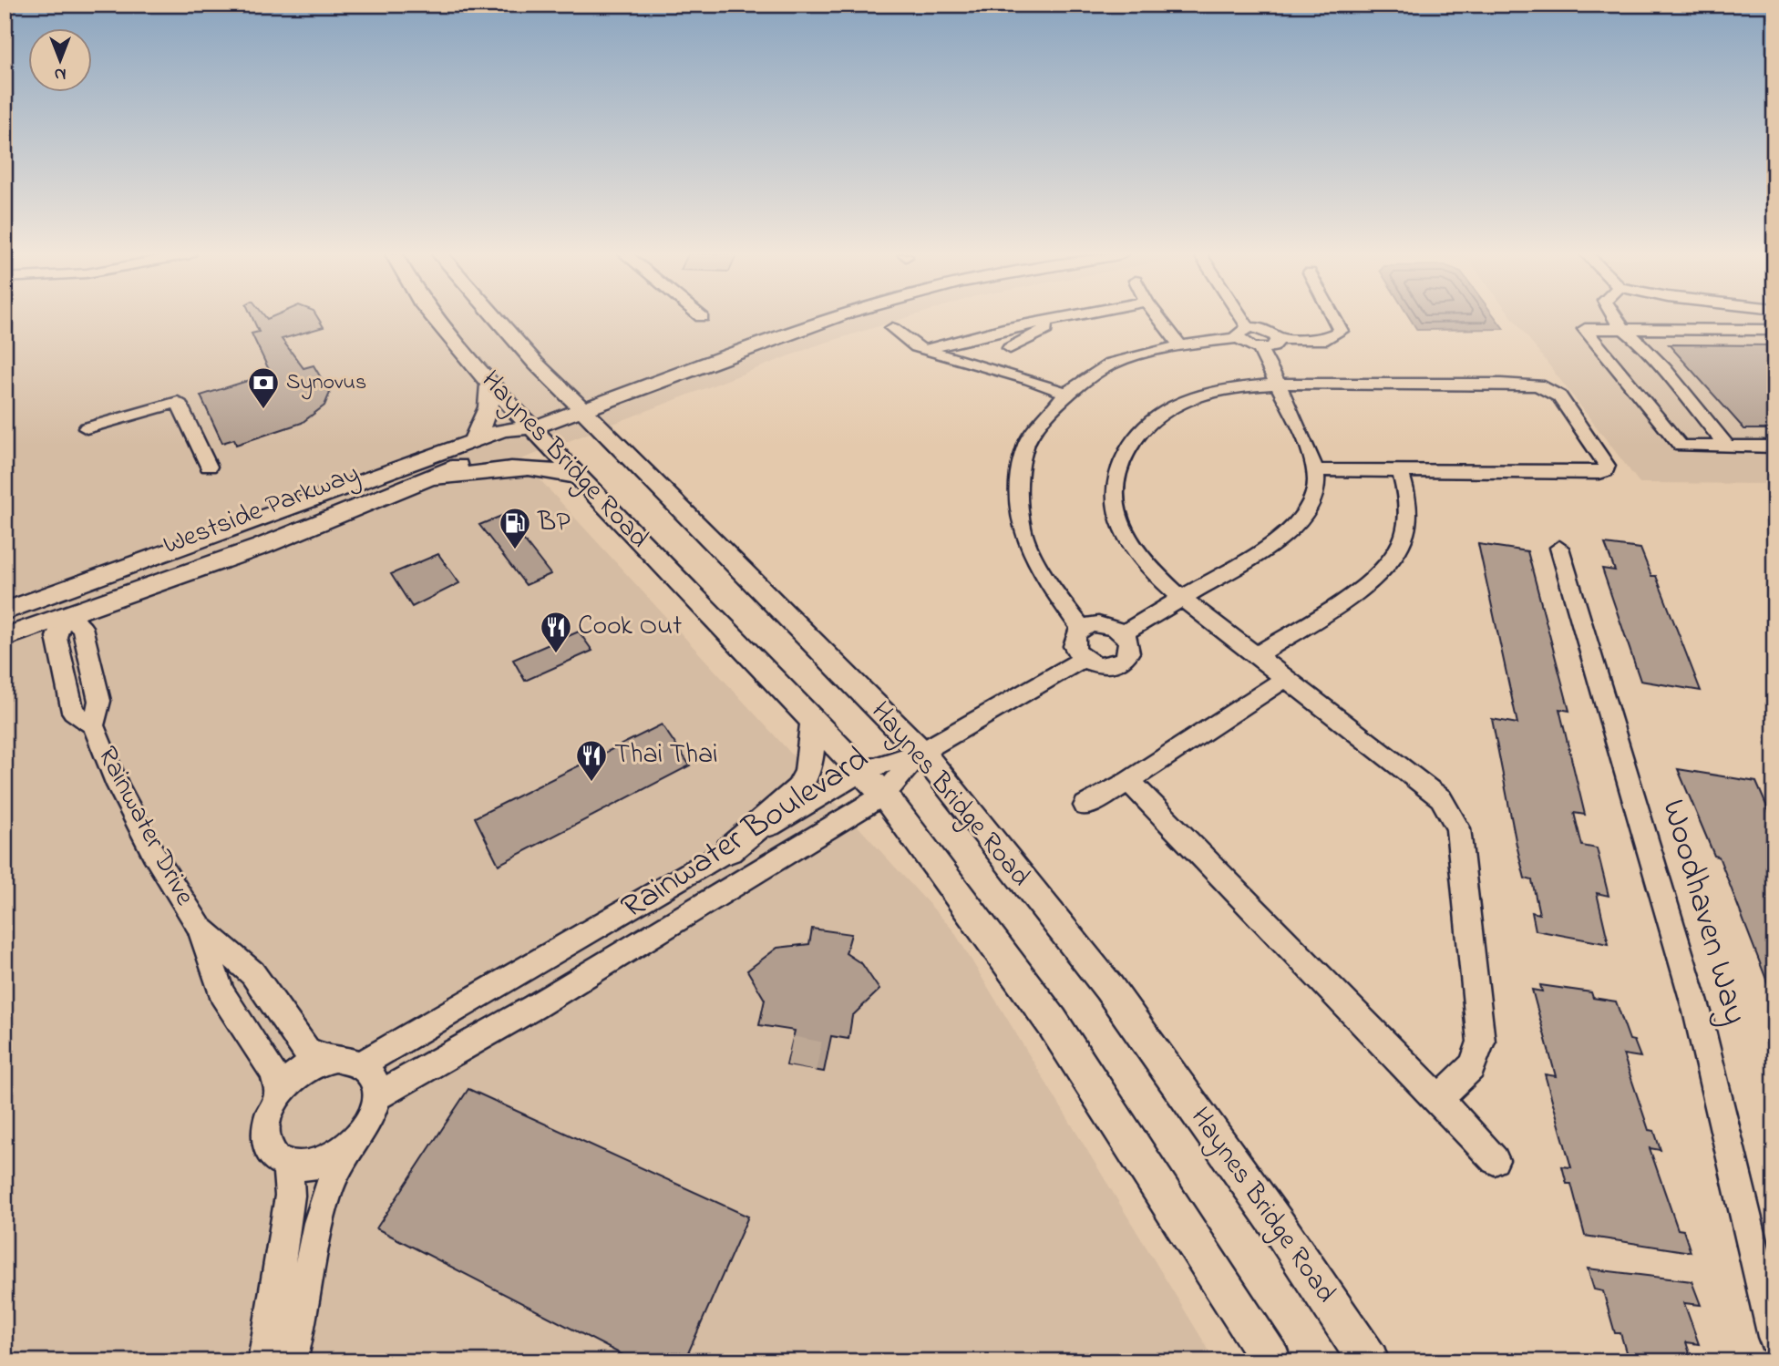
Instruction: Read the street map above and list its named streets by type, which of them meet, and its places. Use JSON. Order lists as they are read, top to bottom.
{
  "streets": {
    "main road": ["Haynes Bridge Road", "Westside Parkway"],
    "street": ["Rainwater Drive", "Rainwater Boulevard", "Woodhaven Way"]
  },
  "crossings": [
    ["Haynes Bridge Road", "Westside Parkway"],
    ["Haynes Bridge Road", "Rainwater Boulevard"],
    ["Westside Parkway", "Rainwater Drive"],
    ["Rainwater Drive", "Rainwater Boulevard"]
  ],
  "places": {
    "bank": ["Synovus"],
    "fuel station": ["BP"],
    "restaurant": ["Cook Out", "Thai Thai"]
  },
  "north": "bottom"
}
